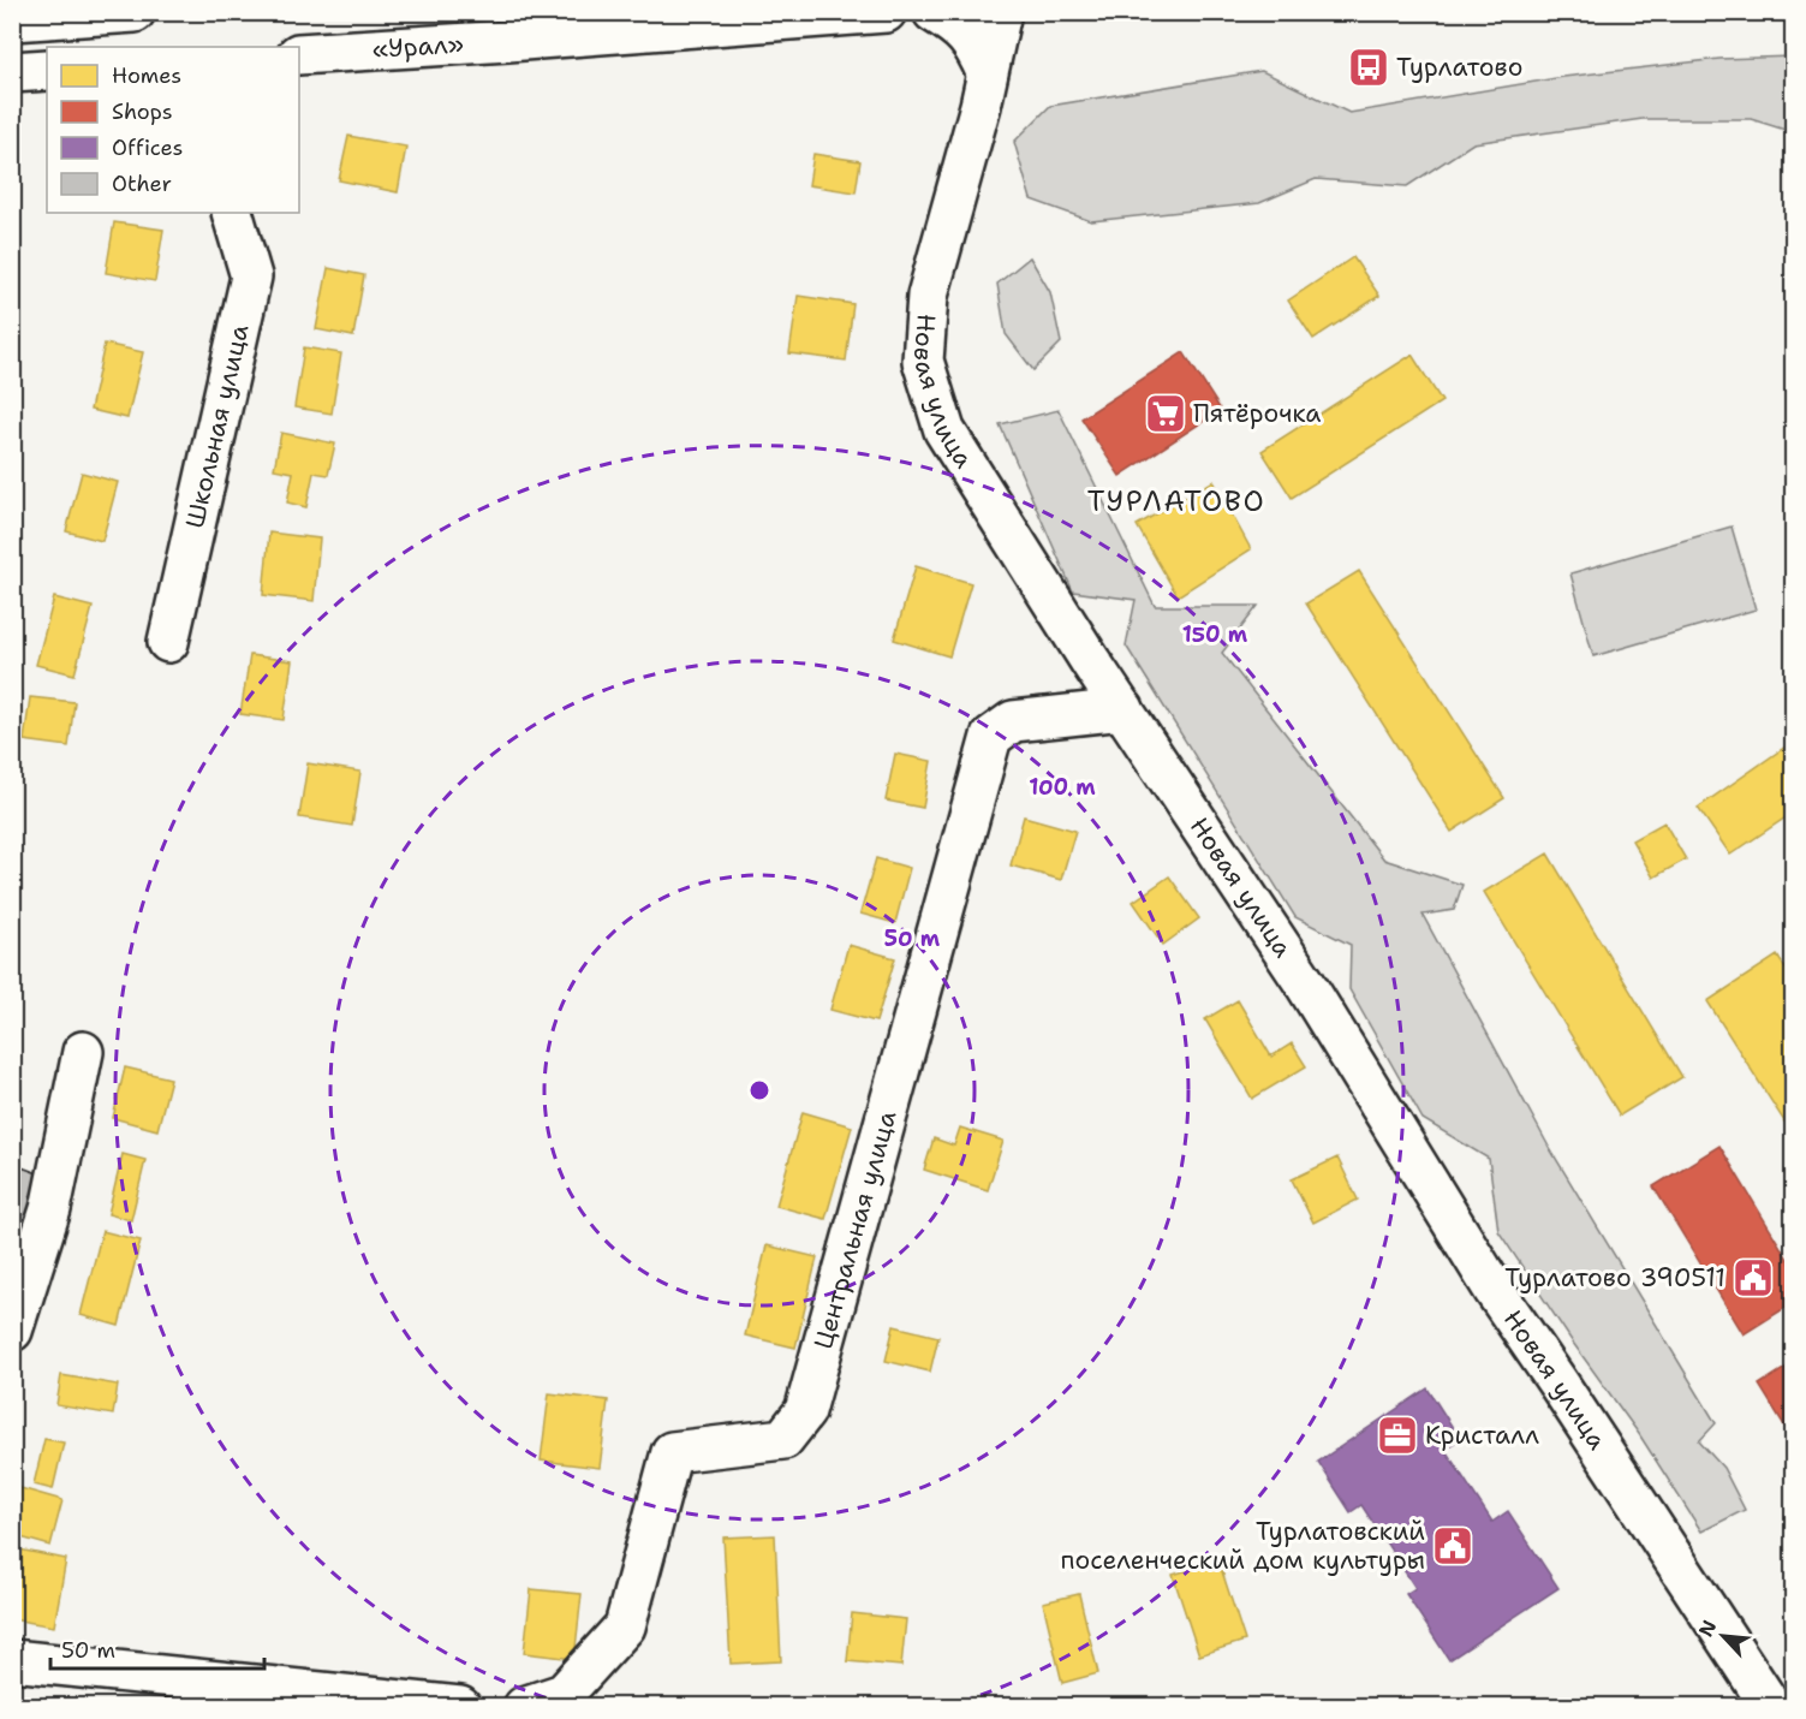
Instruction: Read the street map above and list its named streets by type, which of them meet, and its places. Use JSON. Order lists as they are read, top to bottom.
{
  "streets": {
    "main road": [
      "«Урал»",
      "Новая улица",
      "Школьная улица",
      "Центральная улица"
    ]
  },
  "crossings": [
    ["Новая улица", "Центральная улица"]
  ],
  "districts": ["ТУРЛАТОВО"],
  "places": {
    "bus stop": ["Турлатово"],
    "supermarket": ["Пятёрочка"],
    "public building": ["Турлатово 390511", "Турлатовский поселенческий дом культуры"],
    "office": ["Кристалл"]
  },
  "legend": [
    "Homes",
    "Shops",
    "Offices",
    "Other"
  ],
  "scale_bar": "50 m",
  "north": "top left",
  "rings": ["150 m", "100 m", "50 m"]
}
